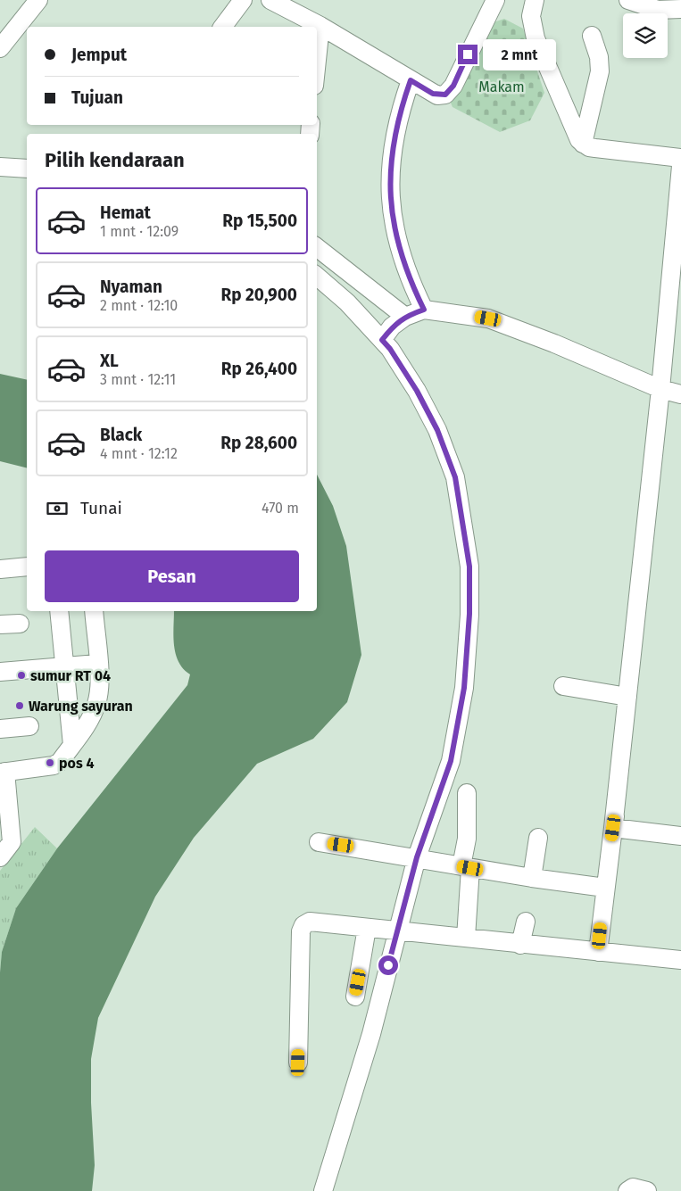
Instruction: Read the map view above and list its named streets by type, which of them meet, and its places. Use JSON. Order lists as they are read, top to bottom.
{
  "parks": ["Makam"],
  "places": ["sumur RT 04", "Warung sayuran", "pos 4"],
  "page": {
    "banner": ["Jemput", "Tujuan"],
    "bubble": "2 mnt",
    "heading": "Pilih kendaraan",
    "list": [
      {
        "name": "Hemat",
        "note": "1 mnt · 12:09",
        "value": "Rp 15,500"
      },
      {
        "name": "Nyaman",
        "note": "2 mnt · 12:10",
        "value": "Rp 20,900"
      },
      {
        "name": "XL",
        "note": "3 mnt · 12:11",
        "value": "Rp 26,400"
      },
      {
        "name": "Black",
        "note": "4 mnt · 12:12",
        "value": "Rp 28,600"
      }
    ],
    "pay": ["Tunai", "470 m"],
    "buttons": "Pesan"
  }
}
